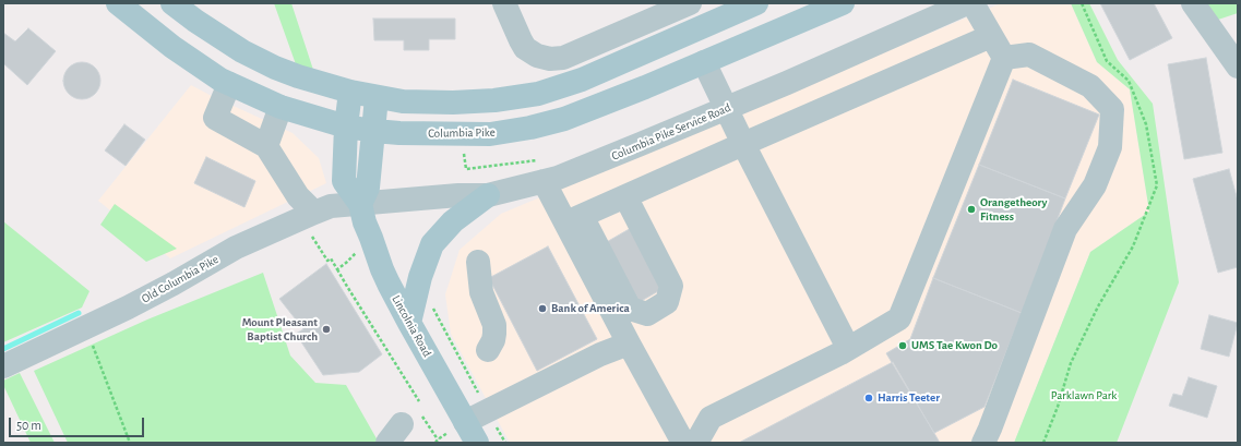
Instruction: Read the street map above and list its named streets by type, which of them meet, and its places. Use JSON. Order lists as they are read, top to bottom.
{
  "streets": {
    "main road": ["Columbia Pike", "Lincolnia Road"],
    "street": ["Columbia Pike Service Road", "Old Columbia Pike"]
  },
  "crossings": [
    ["Columbia Pike Service Road", "Old Columbia Pike"],
    ["Columbia Pike Service Road", "Lincolnia Road"],
    ["Columbia Pike", "Lincolnia Road"],
    ["Old Columbia Pike", "Lincolnia Road"]
  ],
  "parks": ["Parklawn Park"],
  "places": [
    "Orangetheory Fitness",
    "Bank of America",
    "Mount Pleasant Baptist Church",
    "UMS Tae Kwon Do",
    "Harris Teeter"
  ],
  "scale_bar": "50 m"
}
